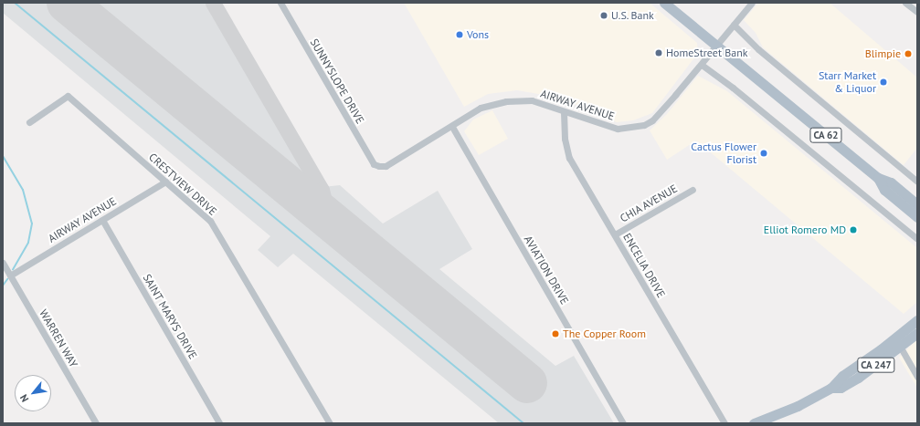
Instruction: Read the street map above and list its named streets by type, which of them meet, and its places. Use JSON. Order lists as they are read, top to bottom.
{
  "streets": {
    "main road": ["CA 62", "CA 247"],
    "street": [
      "SUNNYSLOPE DRIVE",
      "AIRWAY AVENUE",
      "CRESTVIEW DRIVE",
      "CHIA AVENUE",
      "ENCELIA DRIVE",
      "AVIATION DRIVE",
      "SAINT MARYS DRIVE",
      "WARREN WAY"
    ]
  },
  "crossings": [
    ["SUNNYSLOPE DRIVE", "AIRWAY AVENUE"],
    ["AIRWAY AVENUE", "CA 62"],
    ["AIRWAY AVENUE", "CRESTVIEW DRIVE"],
    ["AIRWAY AVENUE", "ENCELIA DRIVE"],
    ["AIRWAY AVENUE", "AVIATION DRIVE"],
    ["AIRWAY AVENUE", "SAINT MARYS DRIVE"],
    ["AIRWAY AVENUE", "WARREN WAY"],
    ["CHIA AVENUE", "ENCELIA DRIVE"]
  ],
  "places": [
    "U.S. Bank",
    "Vons",
    "HomeStreet Bank",
    "Blimpie",
    "Starr Market & Liquor",
    "Cactus Flower Florist",
    "Elliot Romero MD",
    "The Copper Room"
  ],
  "north": "bottom left"
}
